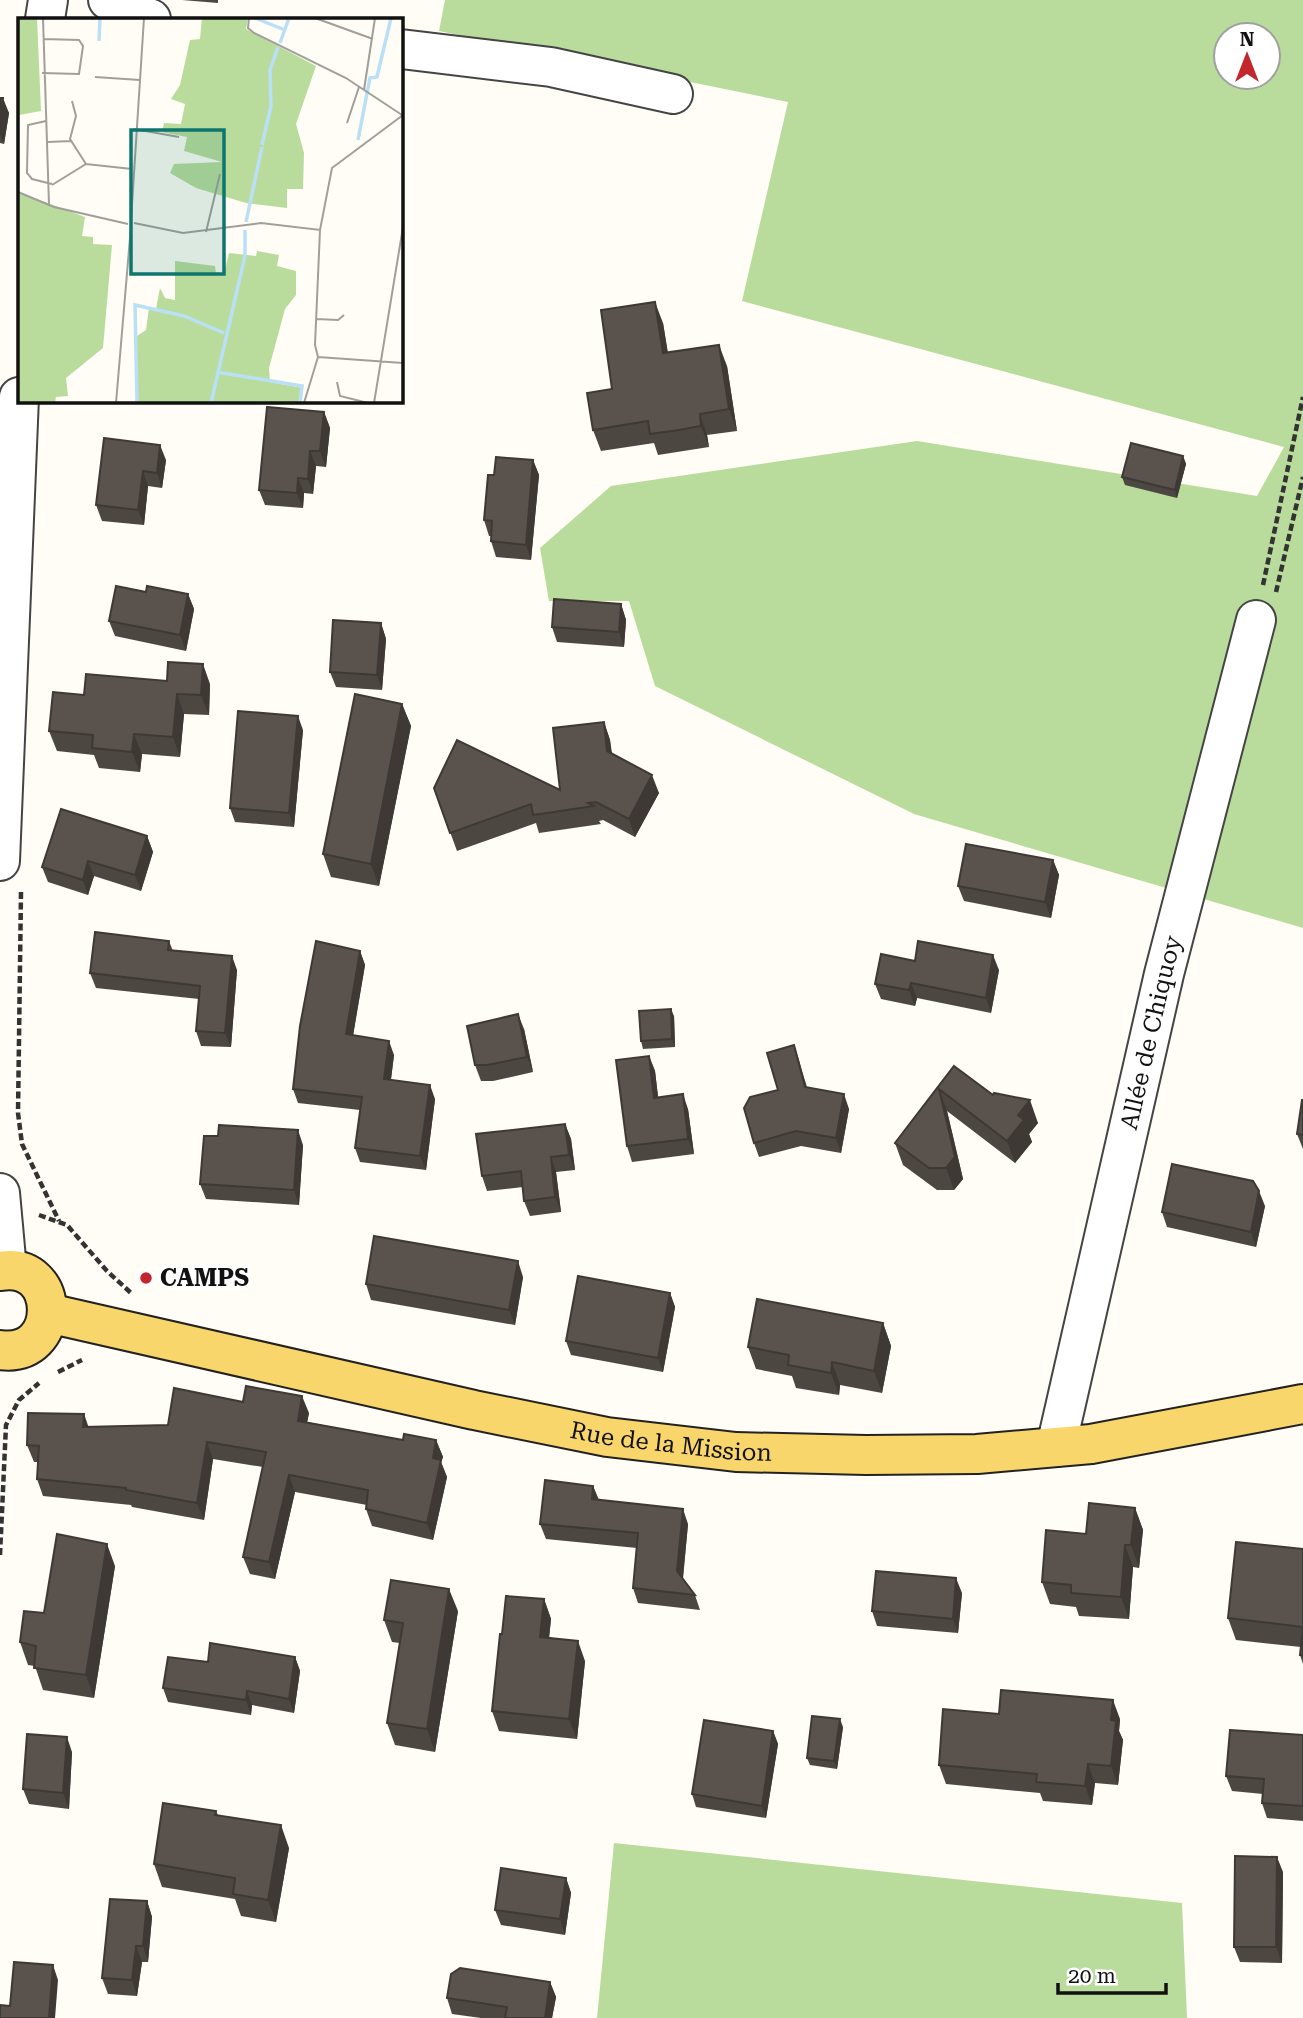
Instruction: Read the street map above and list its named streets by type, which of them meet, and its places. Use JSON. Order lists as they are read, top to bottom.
{
  "streets": {
    "main road": ["Rue de la Mission"],
    "street": ["Allée de Chiquoy"]
  },
  "crossings": [
    ["Allée de Chiquoy", "Rue de la Mission"]
  ],
  "places": ["CAMPS"],
  "scale_bar": "20 m",
  "north": "top"
}
